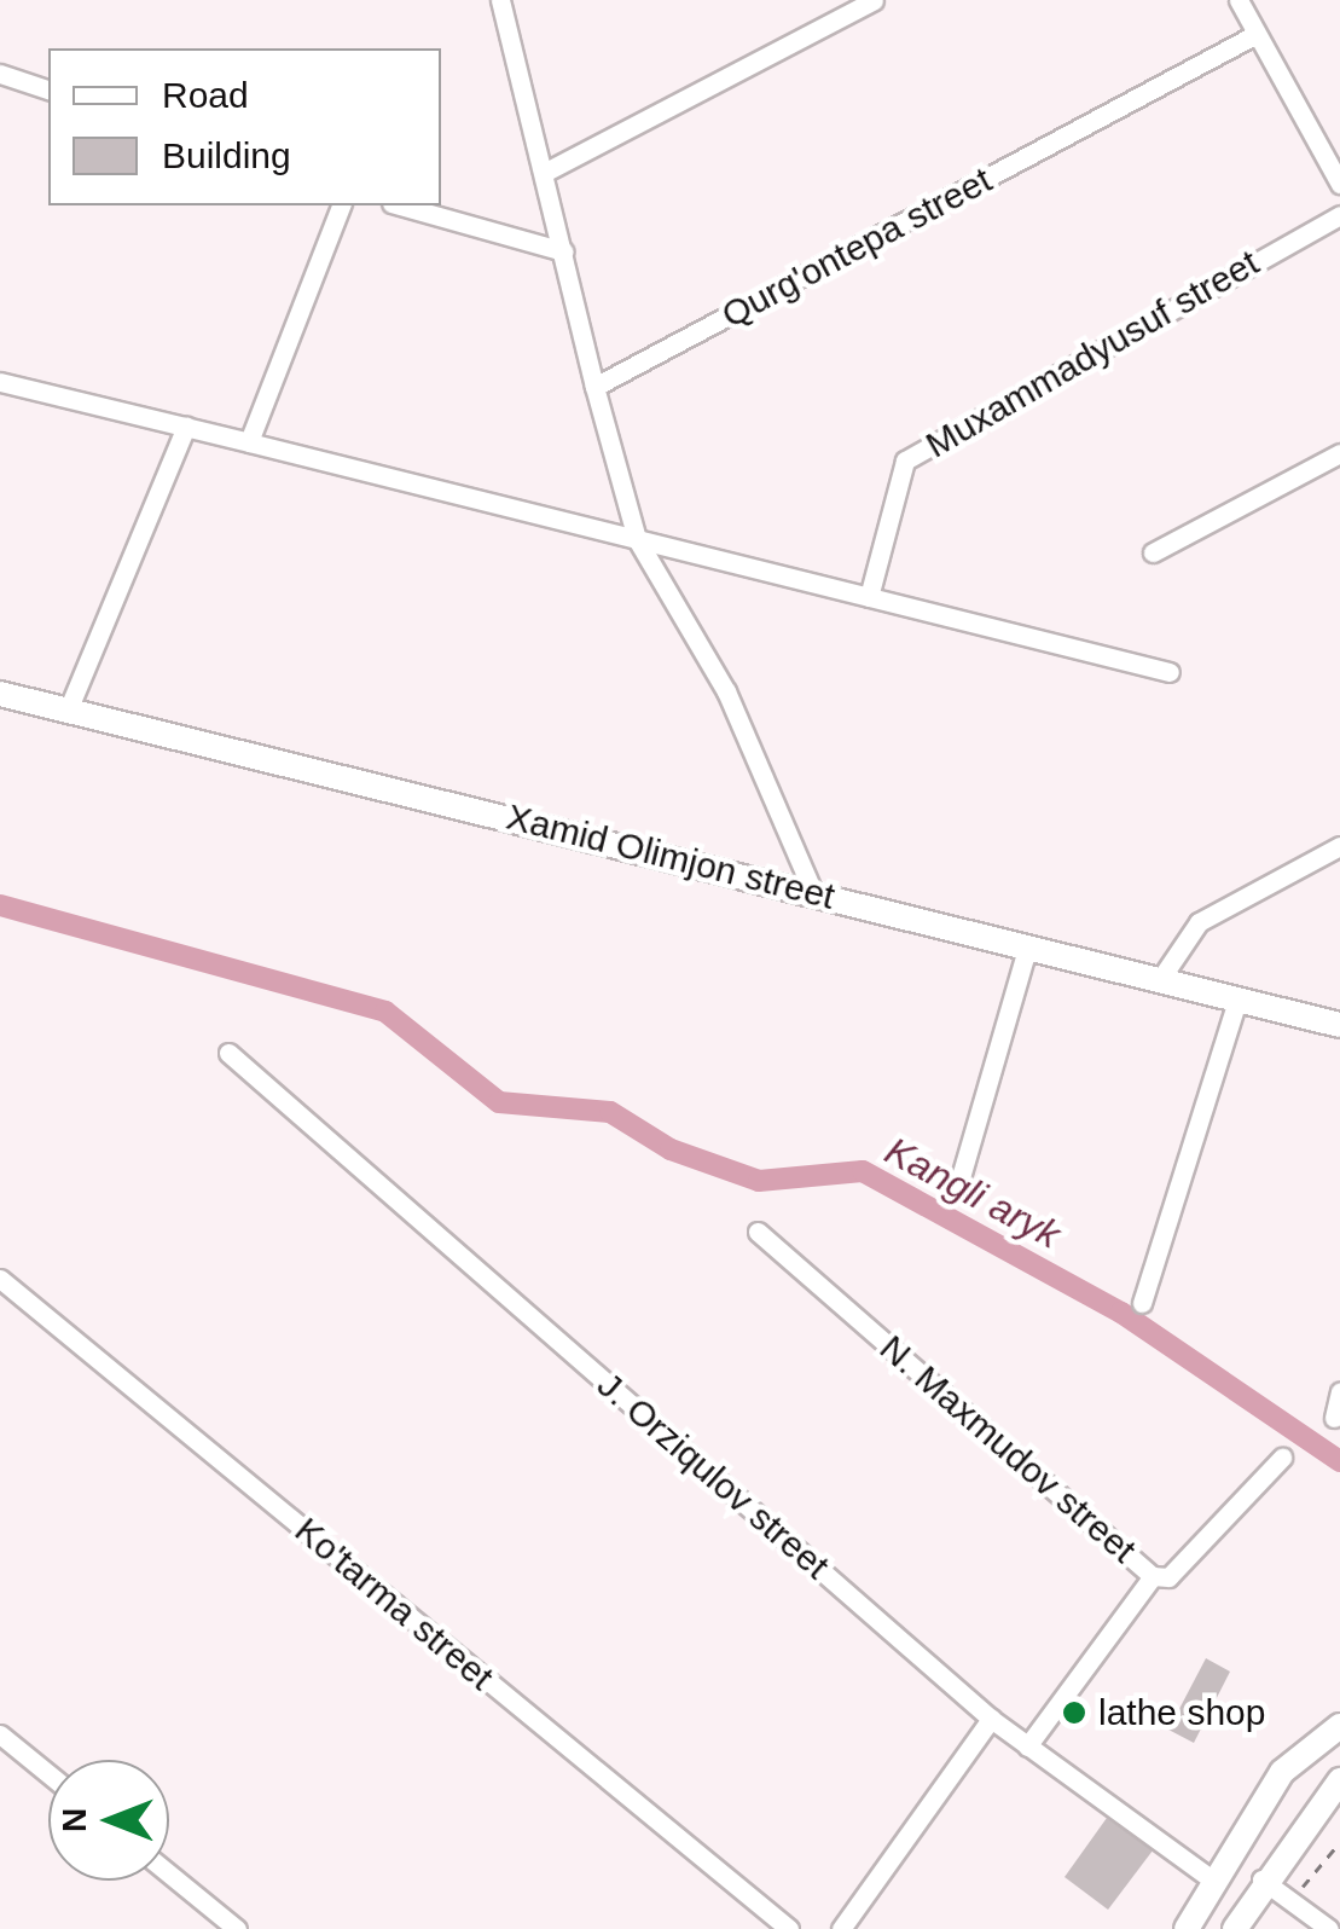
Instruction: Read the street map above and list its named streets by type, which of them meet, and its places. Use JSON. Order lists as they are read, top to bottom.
{
  "streets": {
    "main road": ["Xamid Olimjon street"],
    "street": [
      "Qurg'ontepa street",
      "Muxammadyusuf street",
      "N. Maxmudov street",
      "J. Orziqulov street",
      "Ko'tarma street"
    ]
  },
  "crossings": [
    ["N. Maxmudov street", "J. Orziqulov street"]
  ],
  "water": ["Kangli aryk"],
  "places": ["lathe shop"],
  "legend": ["Road", "Building"],
  "north": "left"
}
